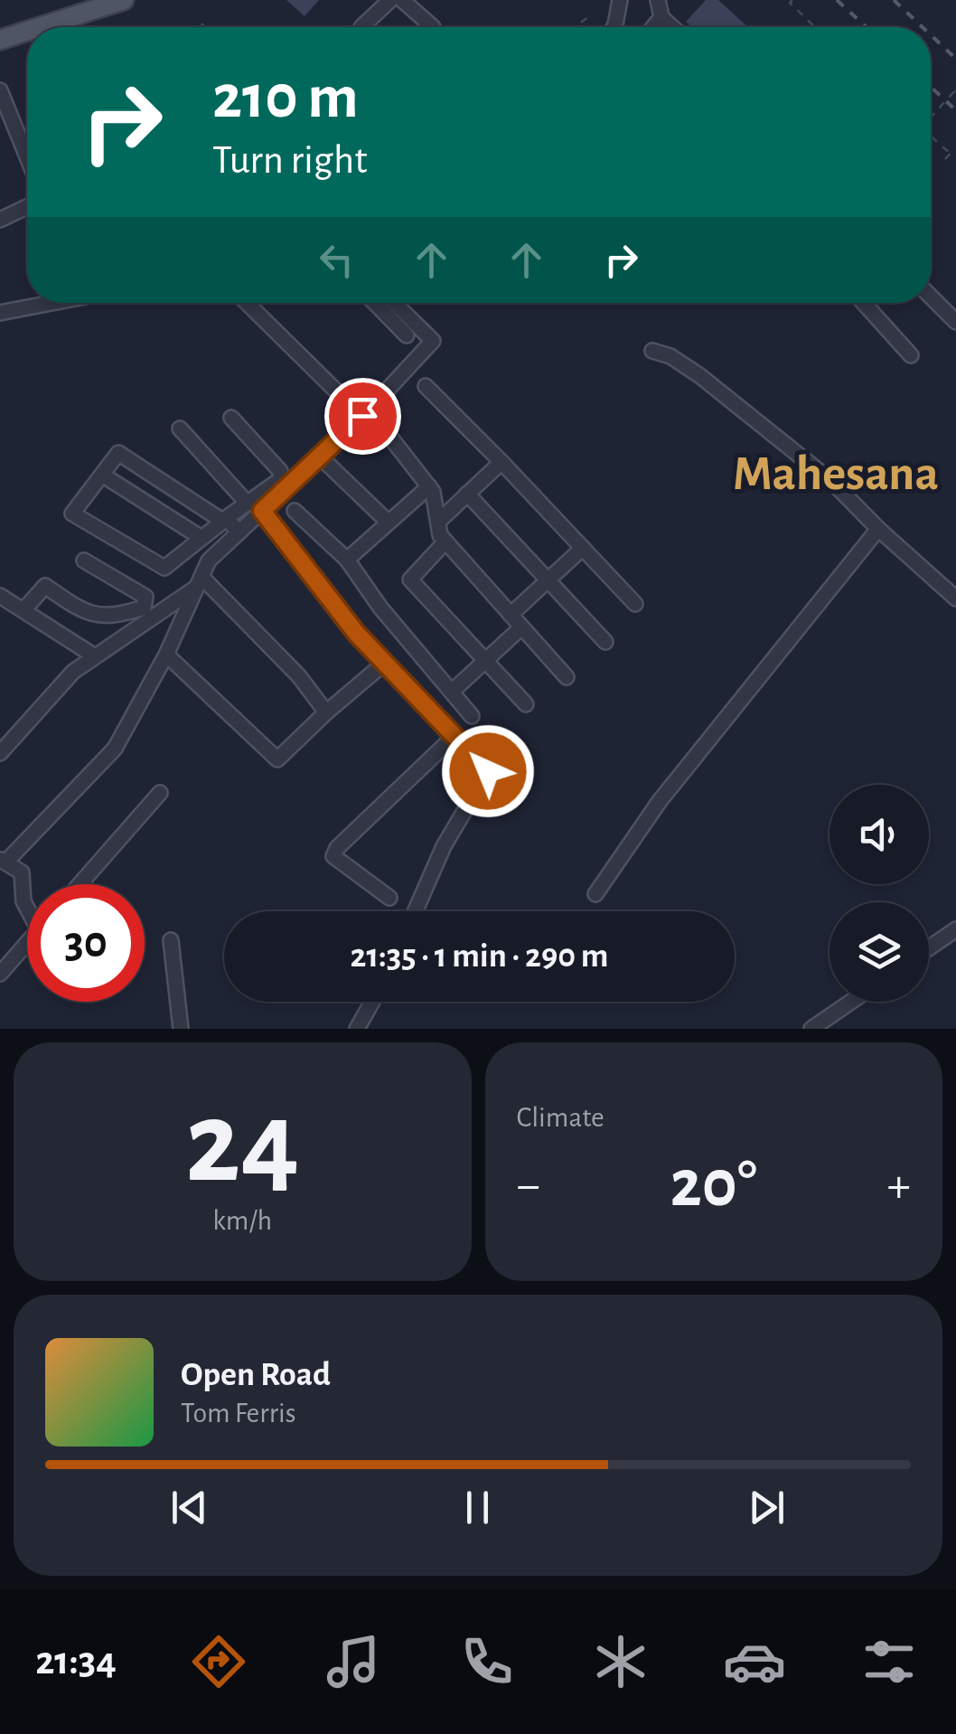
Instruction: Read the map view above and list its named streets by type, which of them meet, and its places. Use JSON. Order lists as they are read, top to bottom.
{
  "districts": ["Mahesana"],
  "page": {
    "turn": ["210 m", "Turn right"],
    "limit": "30",
    "trip": "21:35 · 1 min · 290 m",
    "tile": [
      ["24", "km/h"],
      "Climate"
    ],
    "heat": ["−", "20°", "+"],
    "song": ["Open Road", "Tom Ferris"],
    "tabs": "21:34"
  }
}
